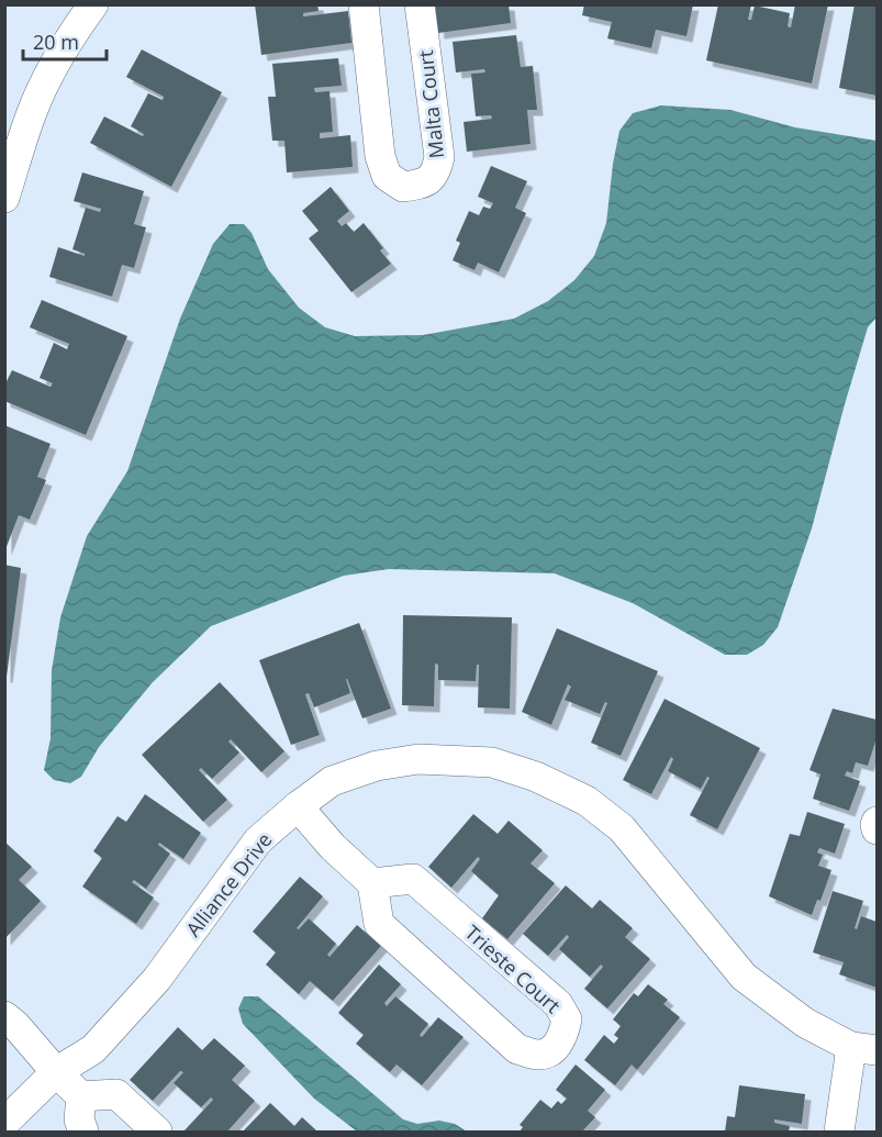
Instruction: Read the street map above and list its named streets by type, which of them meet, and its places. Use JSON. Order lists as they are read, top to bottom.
{
  "streets": {
    "street": ["Malta Court", "Alliance Drive", "Trieste Court"]
  },
  "scale_bar": "20 m"
}
